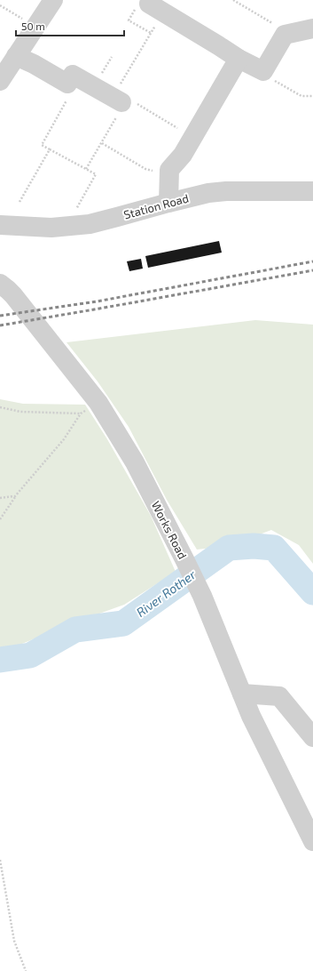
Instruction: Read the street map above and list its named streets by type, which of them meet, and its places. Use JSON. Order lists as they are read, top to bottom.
{
  "streets": {
    "street": ["Station Road", "Works Road"]
  },
  "water": ["River Rother"],
  "scale_bar": "50 m"
}
